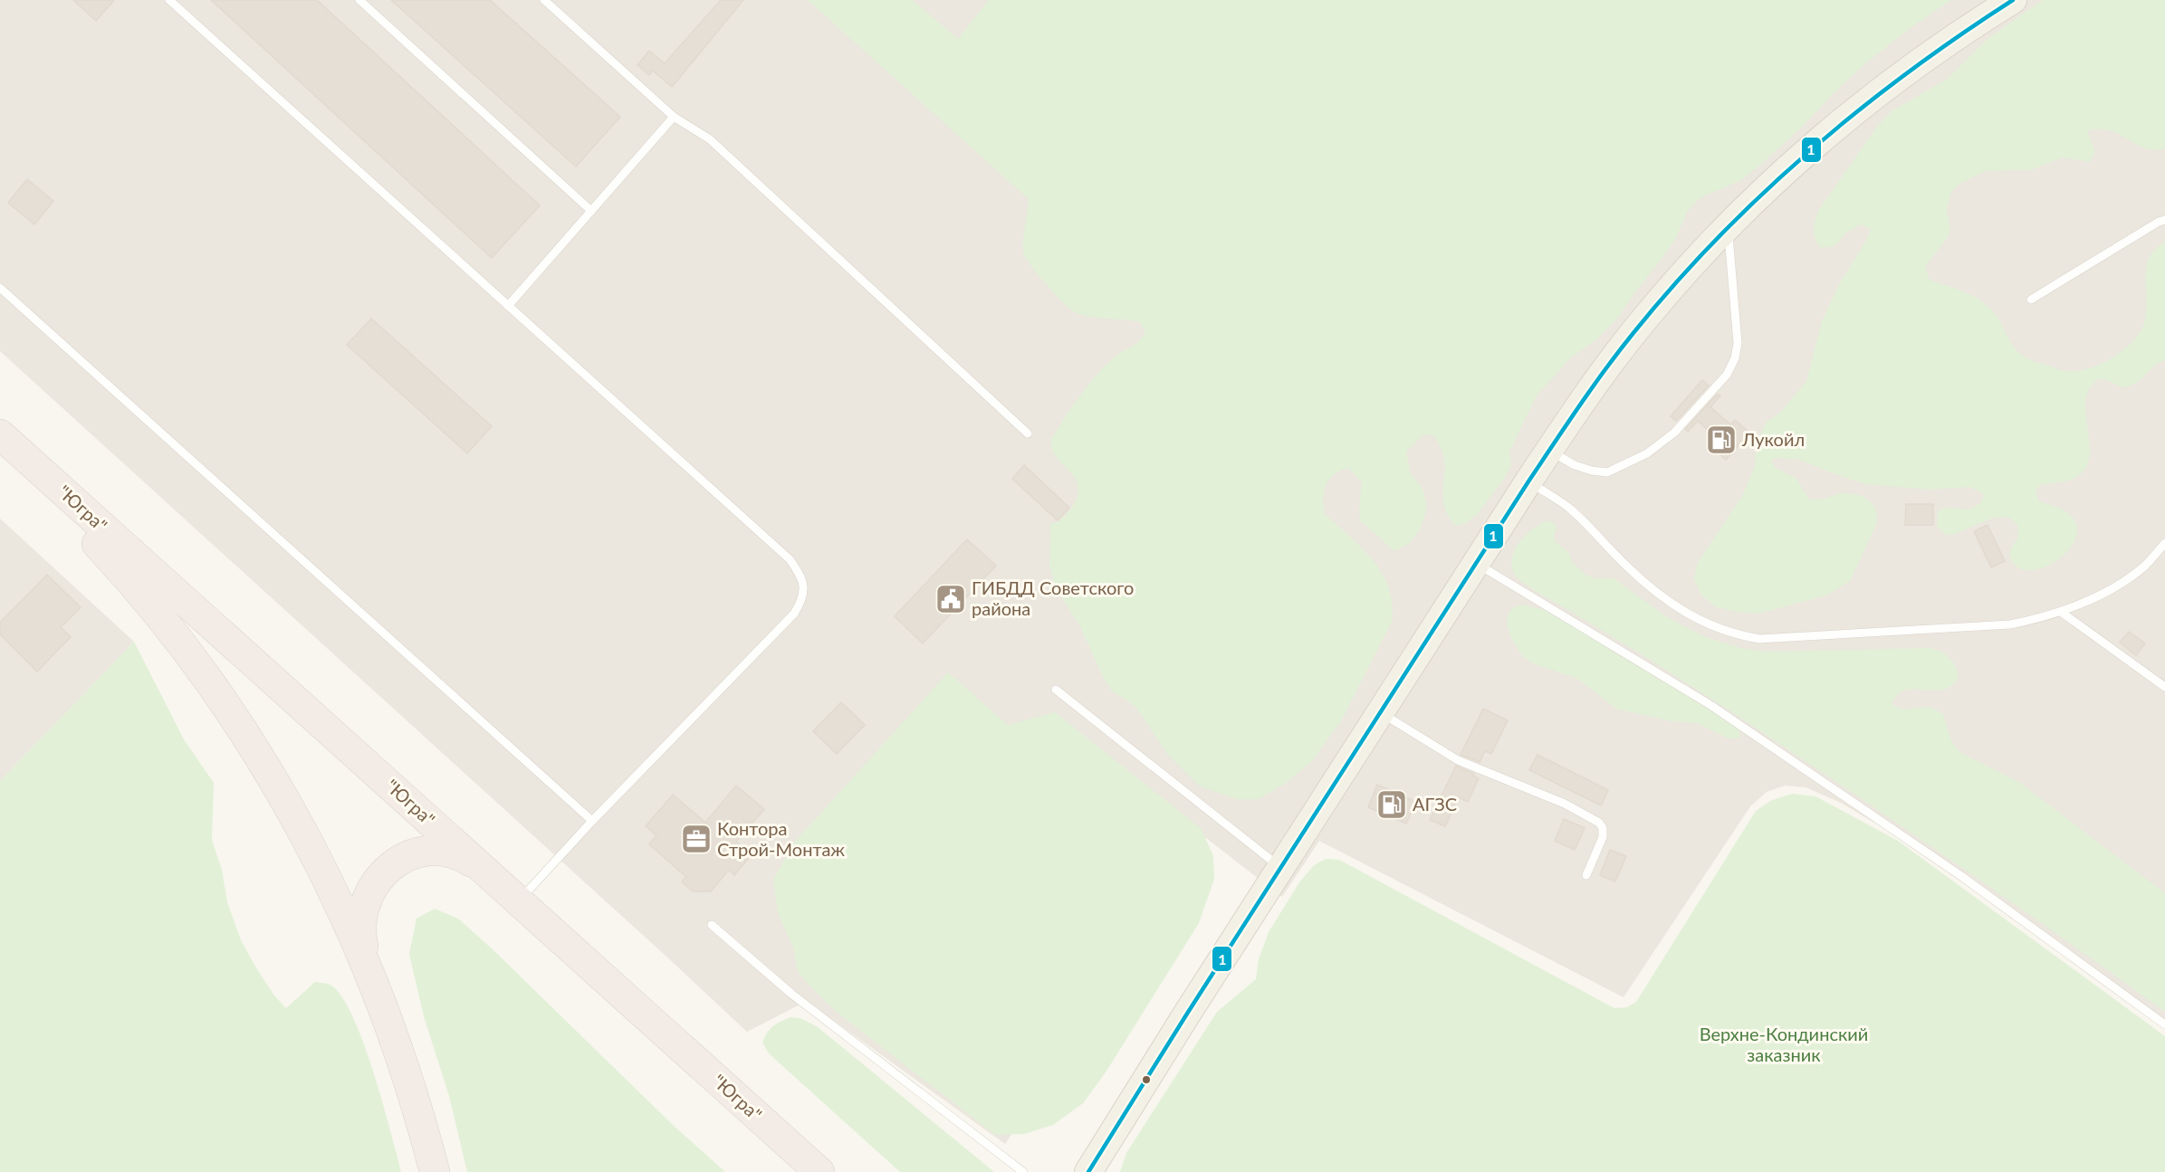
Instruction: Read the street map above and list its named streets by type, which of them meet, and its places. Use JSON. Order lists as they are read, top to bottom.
{
  "streets": {
    "highway": ["\"Югра\""]
  },
  "parks": ["Верхне-Кондинский заказник"],
  "places": {
    "fuel station": ["Лукойл", "АГЗС"],
    "public building": ["ГИБДД Советского района"],
    "office": ["Контора Строй-Монтаж"]
  },
  "lines": ["transit line 1"]
}
